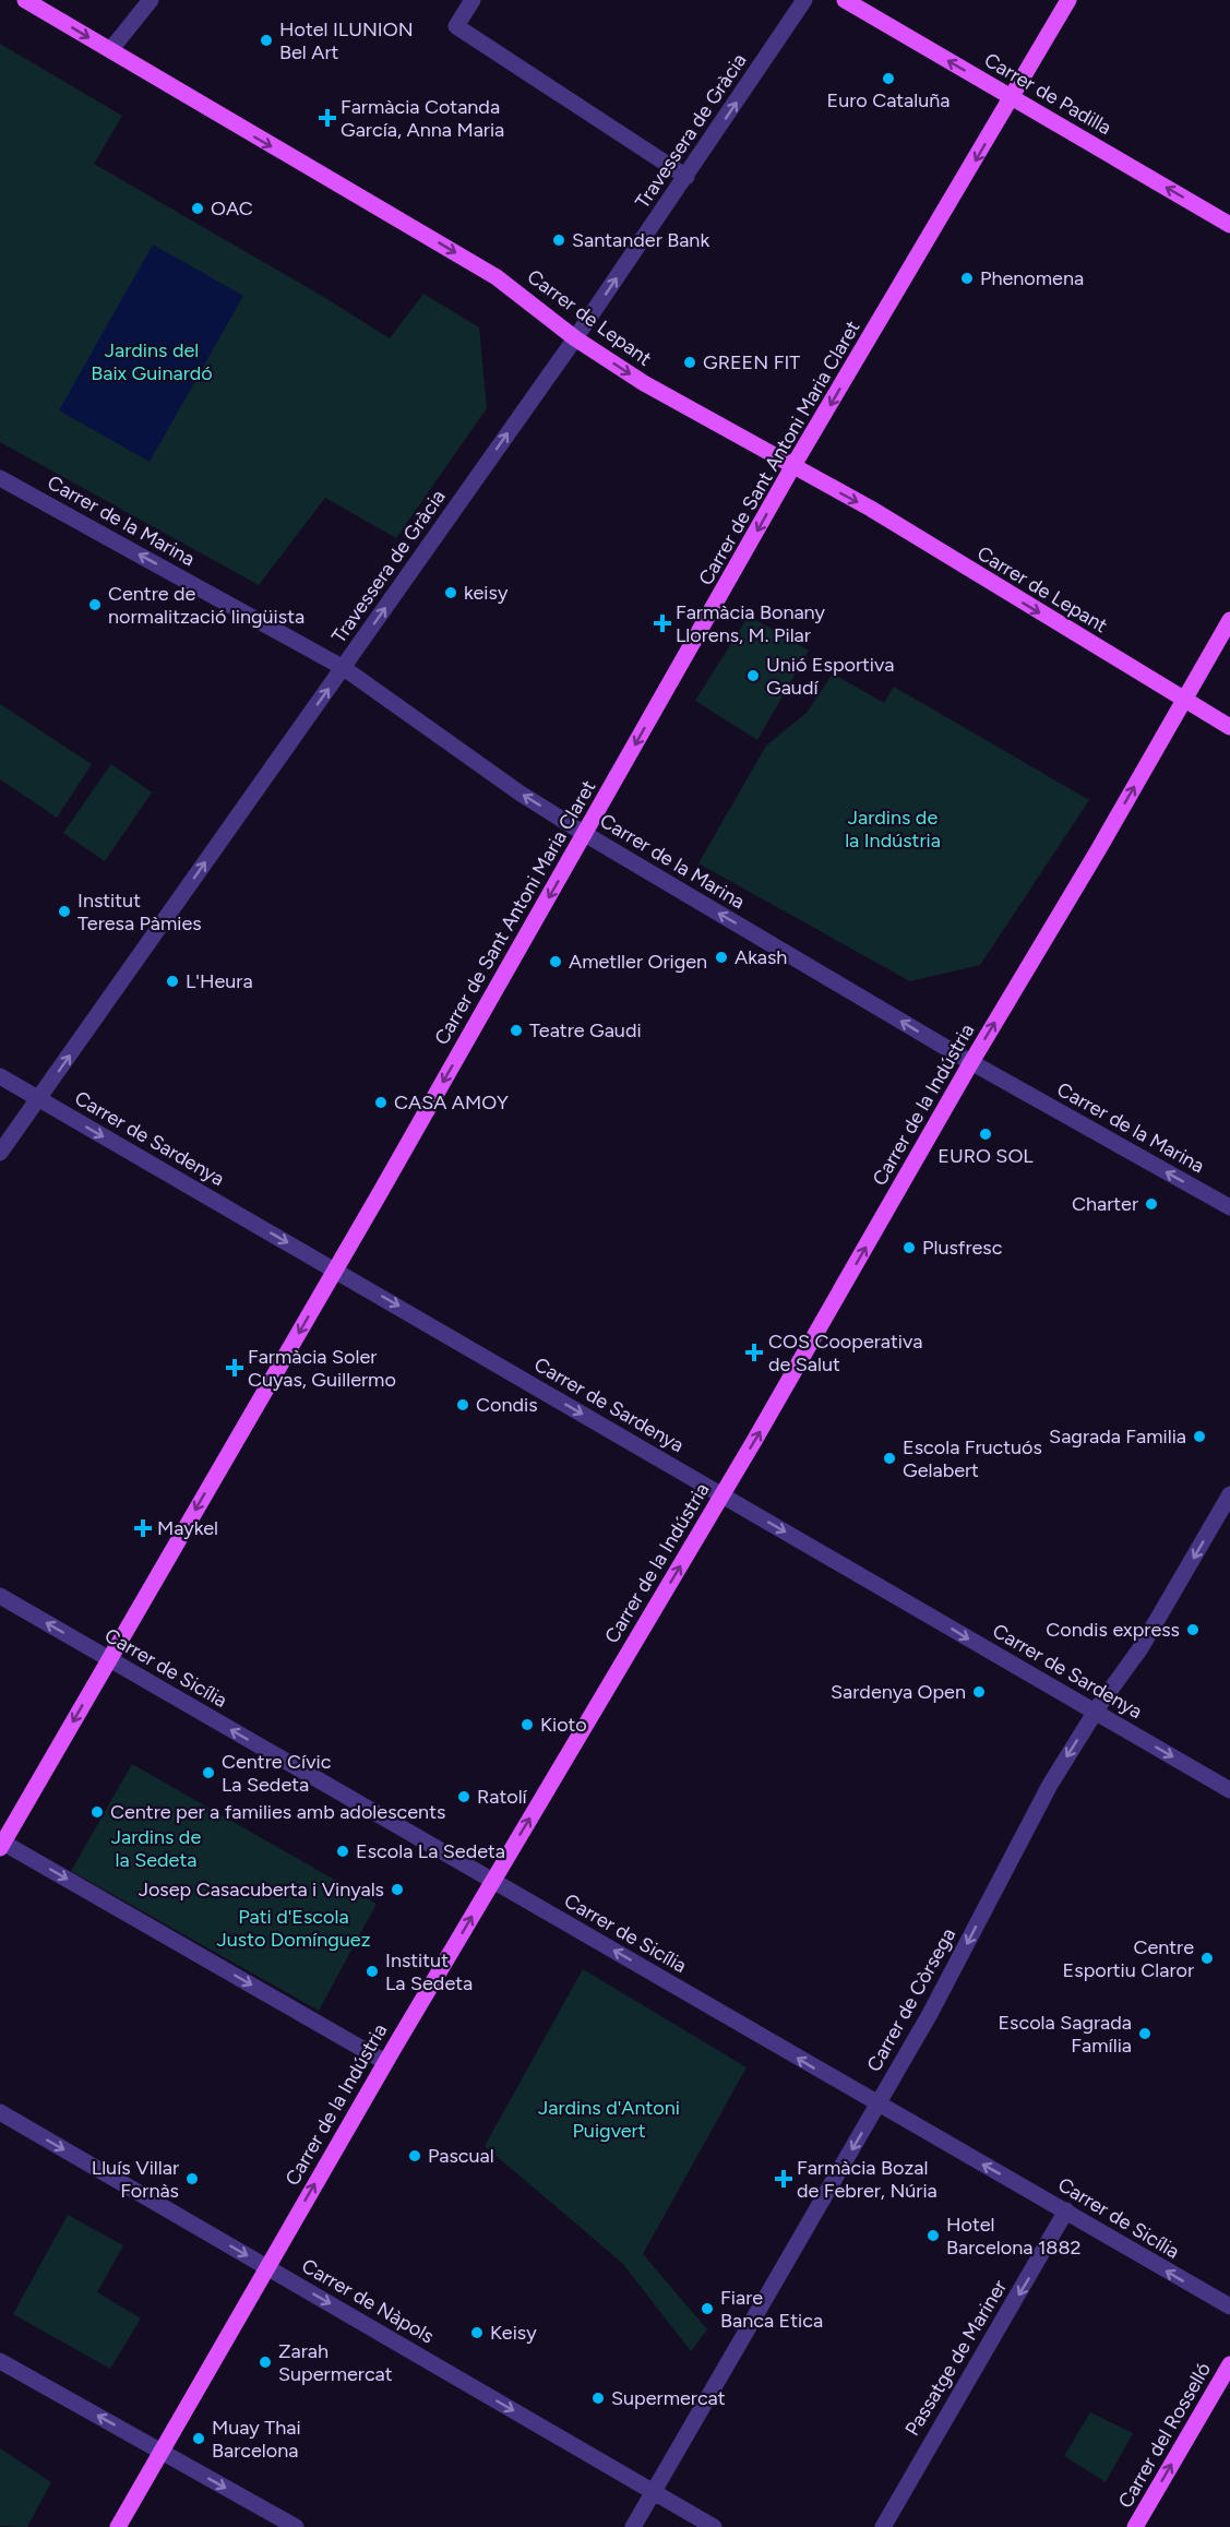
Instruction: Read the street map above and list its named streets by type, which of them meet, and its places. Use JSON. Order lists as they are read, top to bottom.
{
  "streets": {
    "main road": [
      "Carrer de Padilla",
      "Carrer de Lepant",
      "Carrer de Sant Antoni Maria Claret",
      "Carrer de la Indústria",
      "Carrer del Rosselló"
    ],
    "street": [
      "Travessera de Gràcia",
      "Carrer de la Marina",
      "Carrer de Sardenya",
      "Carrer de Sicília",
      "Carrer de Còrsega",
      "Carrer de Nàpols",
      "Passatge de Mariner"
    ]
  },
  "crossings": [
    ["Carrer de Padilla", "Carrer de Sant Antoni Maria Claret"],
    ["Travessera de Gràcia", "Carrer de Lepant"],
    ["Travessera de Gràcia", "Carrer de la Marina"],
    ["Travessera de Gràcia", "Carrer de Sardenya"],
    ["Carrer de Lepant", "Carrer de Sant Antoni Maria Claret"],
    ["Carrer de Lepant", "Carrer de la Indústria"],
    ["Carrer de Sant Antoni Maria Claret", "Carrer de la Marina"],
    ["Carrer de Sant Antoni Maria Claret", "Carrer de Sardenya"],
    ["Carrer de Sant Antoni Maria Claret", "Carrer de Sicília"],
    ["Carrer de la Marina", "Carrer de la Indústria"],
    ["Carrer de la Indústria", "Carrer de Sardenya"],
    ["Carrer de la Indústria", "Carrer de Sicília"],
    ["Carrer de la Indústria", "Carrer de Nàpols"],
    ["Carrer de Sardenya", "Carrer de Còrsega"],
    ["Carrer de Sicília", "Carrer de Còrsega"],
    ["Carrer de Sicília", "Passatge de Mariner"],
    ["Carrer de Còrsega", "Carrer de Nàpols"]
  ],
  "one_way": [
    "Carrer de Padilla",
    "Travessera de Gràcia",
    "Carrer de Lepant",
    "Carrer de Sant Antoni Maria Claret",
    "Carrer de la Marina",
    "Carrer de la Indústria",
    "Carrer de Sardenya",
    "Carrer de Sicília",
    "Carrer de Còrsega",
    "Carrer de Nàpols",
    "Passatge de Mariner",
    "Carrer del Rosselló"
  ],
  "parks": [
    "Jardins del Baix Guinardó",
    "Jardins de la Indústria",
    "Jardins de la Sedeta",
    "Pati d'Escola Justo Domínguez",
    "Jardins d'Antoni Puigvert"
  ],
  "places": {
    "other": [
      "Hotel ILUNION Bel Art",
      "Euro Cataluña",
      "OAC",
      "Santander Bank",
      "Phenomena",
      "GREEN FIT",
      "keisy",
      "Centre de normalització lingüista",
      "Unió Esportiva Gaudí",
      "Institut Teresa Pàmies",
      "Akash",
      "Ametller Origen",
      "L'Heura",
      "Teatre Gaudi",
      "CASA AMOY",
      "EURO SOL",
      "Charter",
      "Plusfresc",
      "Condis",
      "Sagrada Familia",
      "Escola Fructuós Gelabert",
      "Condis express",
      "Sardenya Open",
      "Kioto",
      "Centre Cívic La Sedeta",
      "Ratolí",
      "Centre per a families amb adolescents",
      "Escola La Sedeta",
      "Josep Casacuberta i Vinyals",
      "Centre Esportiu Claror",
      "Institut La Sedeta",
      "Escola Sagrada Família",
      "Pascual",
      "Lluís Villar Fornàs",
      "Hotel Barcelona 1882",
      "Fiare Banca Etica",
      "Keisy",
      "Zarah Supermercat",
      "Supermercat",
      "Muay Thai Barcelona"
    ],
    "health": [
      "Farmàcia Cotanda García, Anna Maria",
      "Farmàcia Bonany Llorens, M. Pilar",
      "COS Cooperativa de Salut",
      "Farmàcia Soler Cuyas, Guillermo",
      "Maykel",
      "Farmàcia Bozal de Febrer, Núria"
    ]
  }
}
